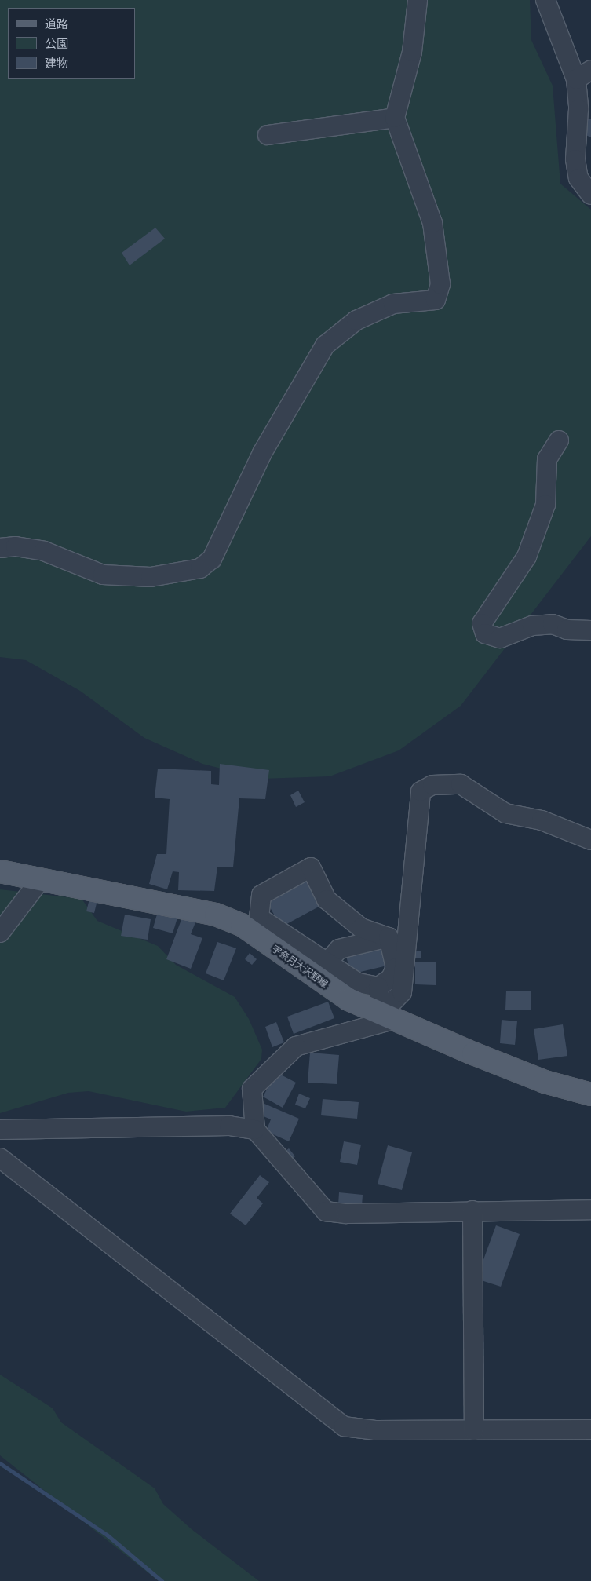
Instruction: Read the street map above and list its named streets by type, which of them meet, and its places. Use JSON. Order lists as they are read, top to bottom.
{
  "streets": {
    "main road": ["宇奈月大沢野線"]
  },
  "legend": ["道路", "公園", "建物"]
}
